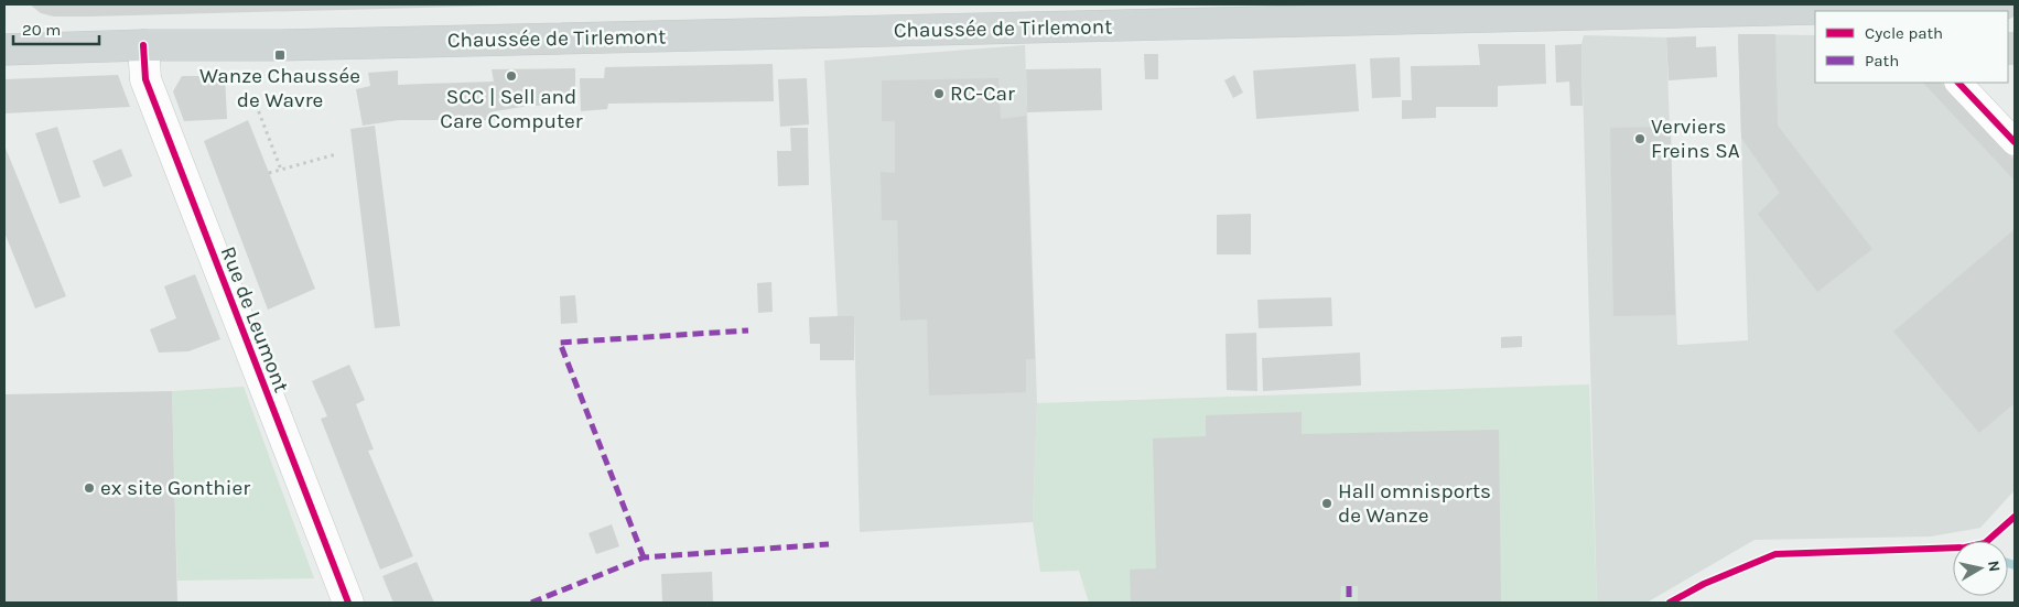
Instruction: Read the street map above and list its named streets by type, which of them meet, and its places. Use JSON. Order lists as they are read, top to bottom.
{
  "streets": {
    "main road": ["Chaussée de Tirlemont"],
    "street": ["Rue de Leumont"]
  },
  "crossings": [
    ["Chaussée de Tirlemont", "Rue de Leumont"]
  ],
  "places": {
    "transit": ["Wanze Chaussée de Wavre"],
    "other": [
      "SCC | Sell and Care Computer",
      "RC-Car",
      "Verviers Freins SA",
      "ex site Gonthier",
      "Hall omnisports de Wanze"
    ]
  },
  "legend": ["Cycle path", "Path"],
  "scale_bar": "20 m",
  "north": "right"
}
